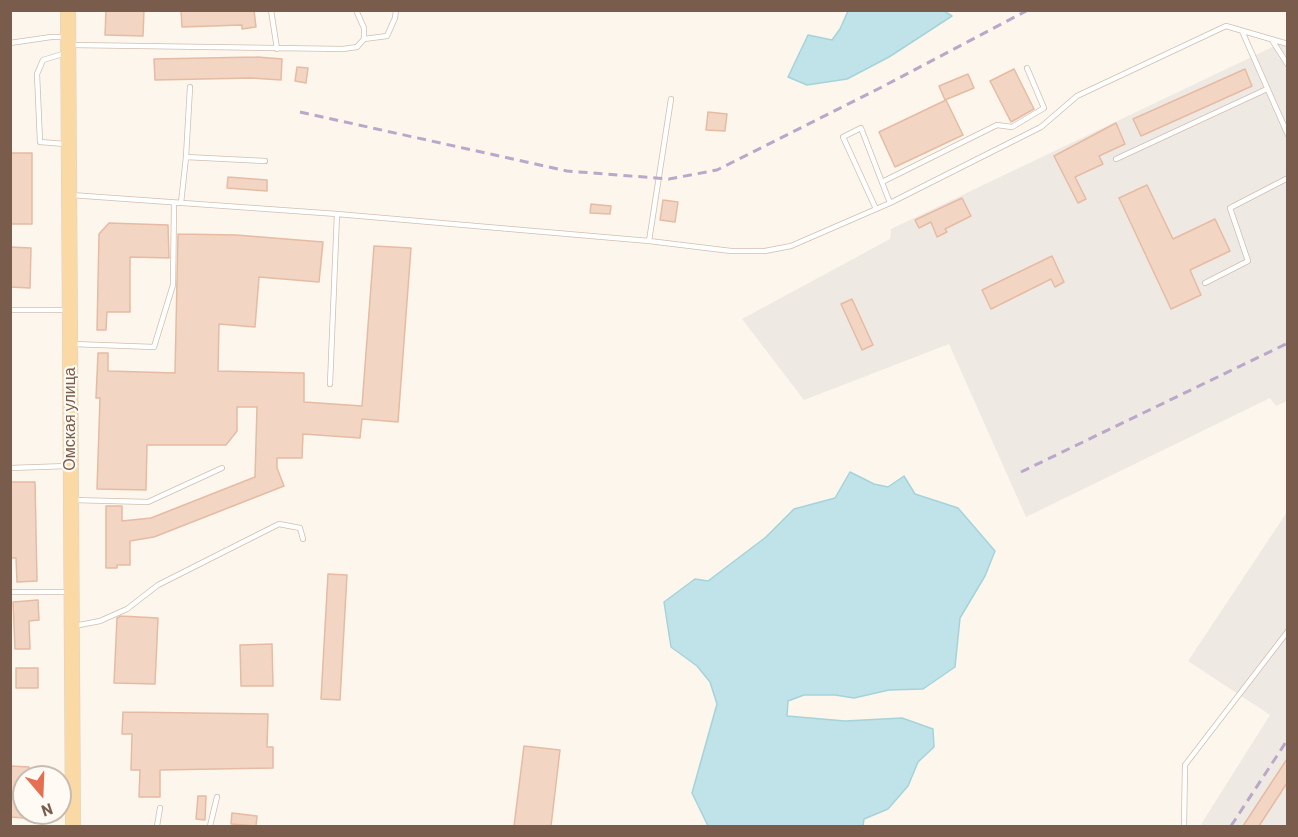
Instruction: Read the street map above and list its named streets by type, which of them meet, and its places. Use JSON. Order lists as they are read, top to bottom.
{
  "streets": {
    "main road": ["Омская улица"]
  },
  "north": "bottom"
}
